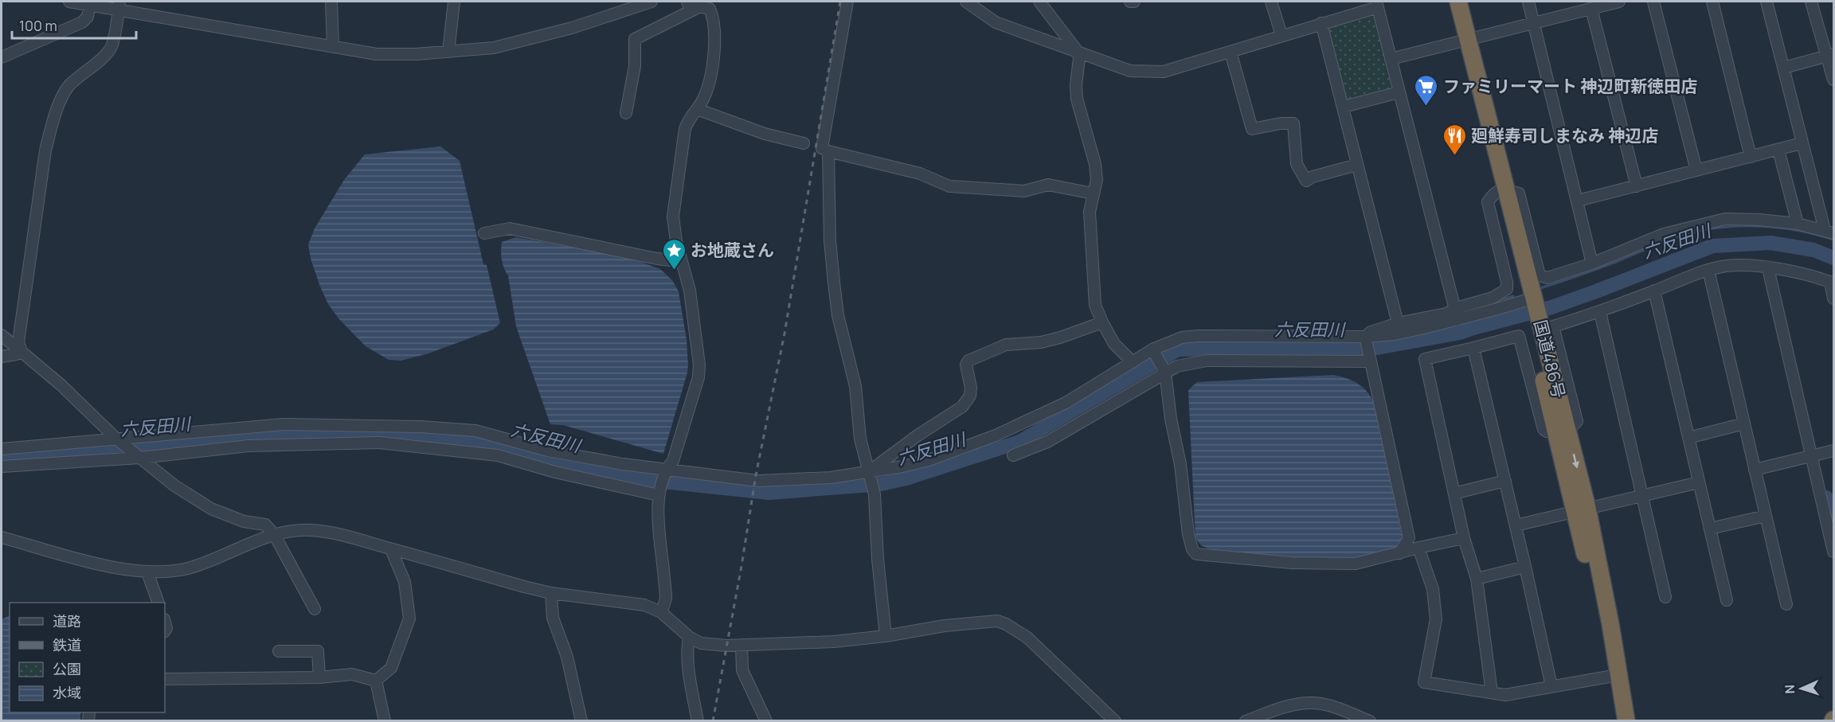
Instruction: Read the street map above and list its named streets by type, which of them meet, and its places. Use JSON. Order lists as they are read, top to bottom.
{
  "streets": {
    "highway": ["国道486号"]
  },
  "water": ["六反田川"],
  "places": {
    "supermarket": ["ファミリーマート 神辺町新徳田店"],
    "restaurant": ["廻鮮寿司しまなみ 神辺店"],
    "place": ["お地蔵さん"]
  },
  "legend": [
    "道路",
    "鉄道",
    "公園",
    "水域"
  ],
  "scale_bar": "100 m",
  "north": "left"
}
